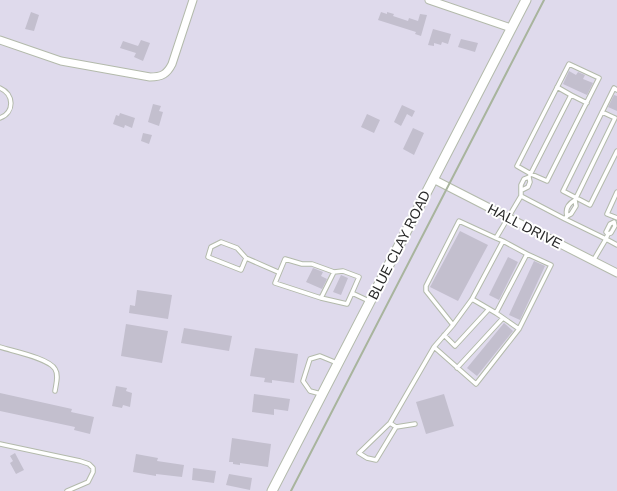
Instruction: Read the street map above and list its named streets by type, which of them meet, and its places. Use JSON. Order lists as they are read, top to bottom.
{
  "streets": {
    "street": ["HALL DRIVE", "BLUE CLAY ROAD"]
  },
  "crossings": [
    ["HALL DRIVE", "BLUE CLAY ROAD"]
  ]
}
